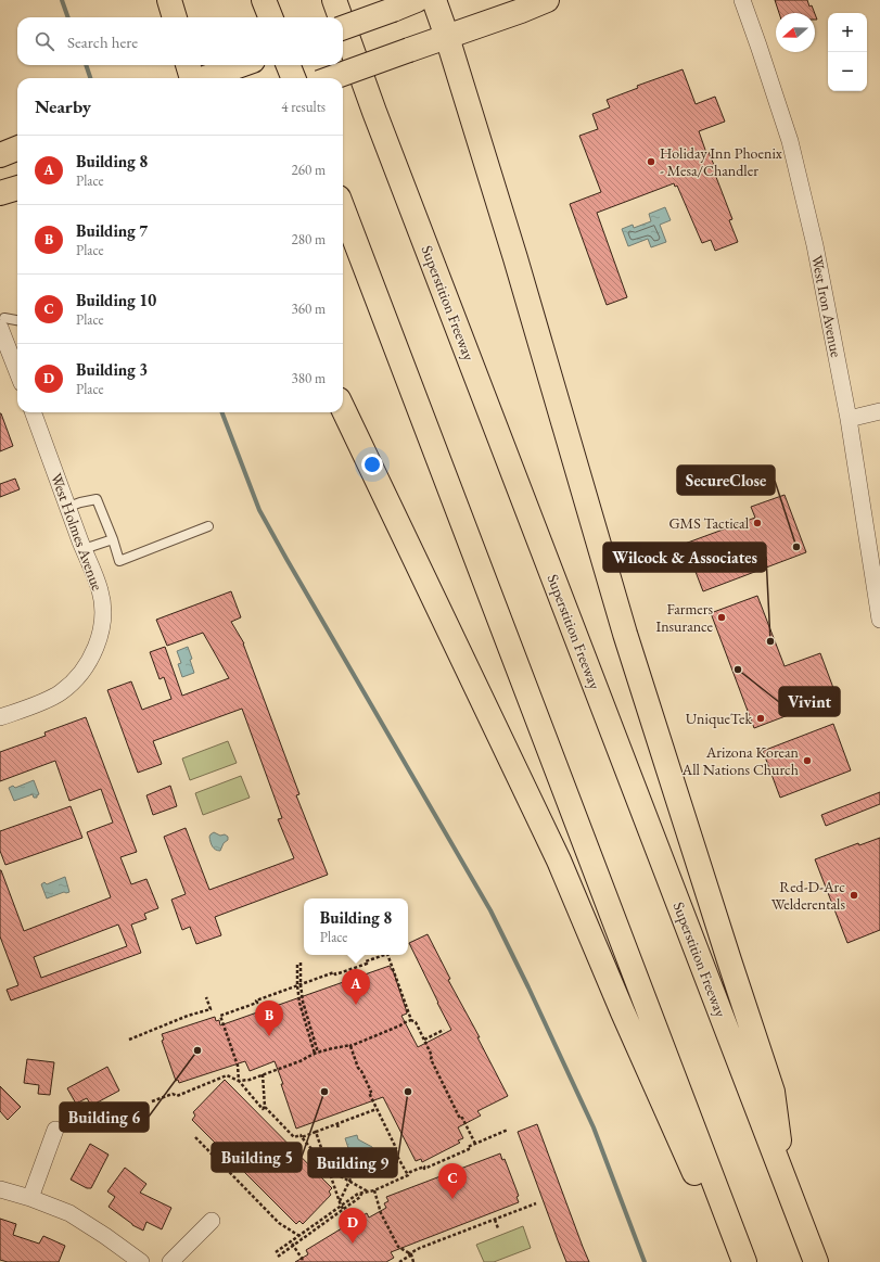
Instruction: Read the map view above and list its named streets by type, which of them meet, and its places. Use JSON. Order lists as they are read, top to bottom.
{
  "streets": {
    "main road": ["Superstition Freeway"],
    "street": ["West Iron Avenue", "West Holmes Avenue"]
  },
  "places": [
    "Holiday Inn Phoenix - Mesa/Chandler",
    "GMS Tactical",
    "SecureClose",
    "Farmers Insurance",
    "Wilcock & Associates",
    "Vivint",
    "UniqueTek",
    "Arizona Korean All Nations Church",
    "Red-D-Arc Welderentals",
    "Building 6",
    "Building 5",
    "Building 9"
  ],
  "north": "left",
  "page": {
    "map_buttons": ["+", "−"],
    "search": "Search here",
    "heading": ["Nearby", "4 results"],
    "list": [
      {
        "mark": "A",
        "name": "Building 8",
        "note": "Place",
        "value": "260 m"
      },
      {
        "mark": "B",
        "name": "Building 7",
        "note": "Place",
        "value": "280 m"
      },
      {
        "mark": "C",
        "name": "Building 10",
        "note": "Place",
        "value": "360 m"
      },
      {
        "mark": "D",
        "name": "Building 3",
        "note": "Place",
        "value": "380 m"
      }
    ],
    "popup": ["Building 8", "Place"],
    "pins": [
      "A",
      "B",
      "C",
      "D"
    ]
  }
}
